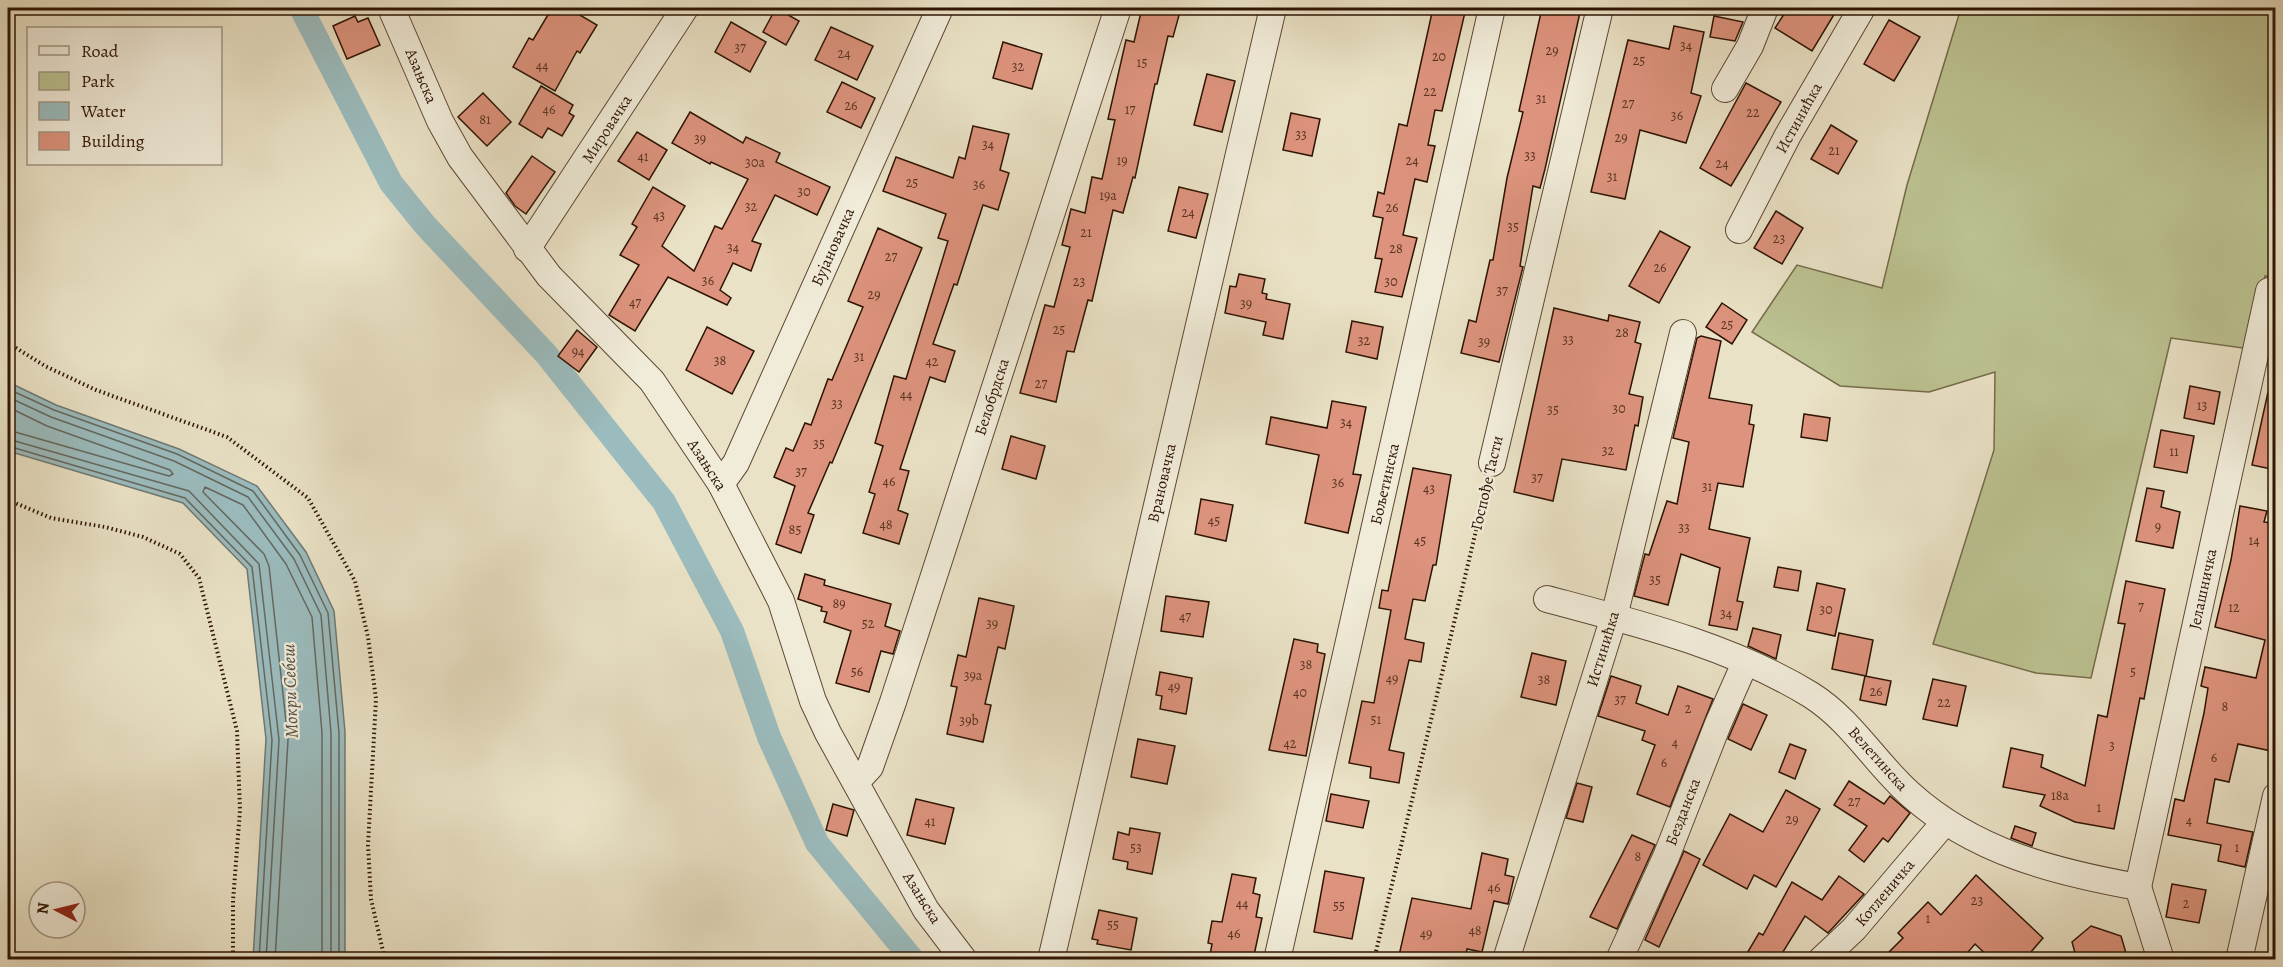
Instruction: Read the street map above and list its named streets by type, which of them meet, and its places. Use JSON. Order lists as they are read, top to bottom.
{
  "streets": {
    "street": [
      "Азањска",
      "Истинићка",
      "Мировачка",
      "Бујановачка",
      "Белобрдска",
      "Врановачка",
      "Госпође Тасти",
      "Бољетинска",
      "Јелашничка",
      "Велетинска",
      "Безданска",
      "Котленичка"
    ]
  },
  "crossings": [
    ["Азањска", "Мировачка"],
    ["Азањска", "Бујановачка"],
    ["Азањска", "Белобрдска"],
    ["Истинићка", "Велетинска"],
    ["Јелашничка", "Велетинска"],
    ["Велетинска", "Безданска"],
    ["Велетинска", "Котленичка"]
  ],
  "water": ["Мокри Себеш"],
  "house_numbers": [
    "34",
    "37",
    "29",
    "24",
    "20",
    "25",
    "15",
    "44",
    "32",
    "22",
    "31",
    "27",
    "26",
    "46",
    "17",
    "22",
    "36",
    "81",
    "33",
    "29",
    "39",
    "34",
    "21",
    "33",
    "41",
    "19",
    "24",
    "30a",
    "24",
    "31",
    "25",
    "36",
    "30",
    "19a",
    "32",
    "26",
    "24",
    "43",
    "35",
    "21",
    "23",
    "34",
    "28",
    "27",
    "26",
    "36",
    "23",
    "30",
    "37",
    "29",
    "47",
    "39",
    "25",
    "25",
    "28",
    "33",
    "32",
    "39",
    "94",
    "31",
    "38",
    "42",
    "27",
    "44",
    "33",
    "13",
    "30",
    "35",
    "34",
    "35",
    "32",
    "11",
    "37",
    "37",
    "46",
    "36",
    "31",
    "43",
    "45",
    "48",
    "9",
    "33",
    "85",
    "45",
    "14",
    "35",
    "89",
    "7",
    "12",
    "30",
    "34",
    "47",
    "52",
    "39",
    "38",
    "56",
    "5",
    "39a",
    "49",
    "38",
    "49",
    "26",
    "40",
    "37",
    "22",
    "8",
    "2",
    "51",
    "39b",
    "4",
    "42",
    "3",
    "6",
    "6",
    "18a",
    "27",
    "1",
    "29",
    "4",
    "41",
    "53",
    "1",
    "8",
    "46",
    "23",
    "44",
    "2",
    "55",
    "1",
    "55",
    "48",
    "46",
    "49"
  ],
  "legend": [
    "Road",
    "Park",
    "Water",
    "Building"
  ],
  "north": "left"
}
